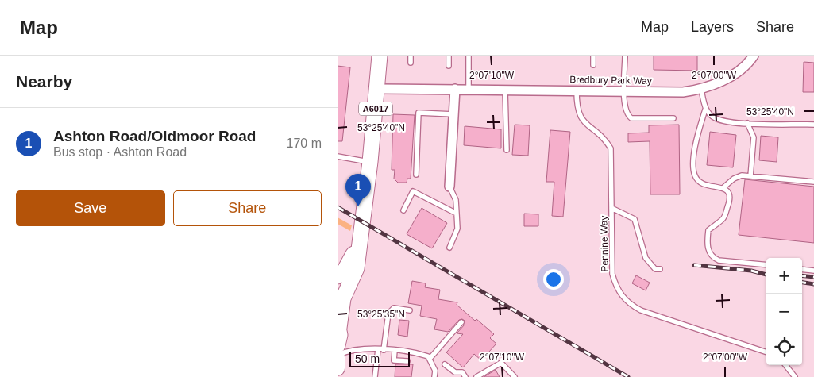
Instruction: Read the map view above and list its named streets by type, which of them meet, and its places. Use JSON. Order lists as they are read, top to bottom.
{
  "streets": {
    "highway": ["A6017"],
    "street": ["Bredbury Park Way"],
    "lane": ["Pennine Way"]
  },
  "crossings": [
    ["Bredbury Park Way", "A6017"],
    ["Bredbury Park Way", "Pennine Way"]
  ],
  "scale_bar": "50 m",
  "page": {
    "header": "Map",
    "nav": ["Map", "Layers", "Share"],
    "heading": "Nearby",
    "list": [
      {
        "mark": "1",
        "name": "Ashton Road/Oldmoor Road",
        "note": "Bus stop · Ashton Road",
        "value": "170 m"
      }
    ],
    "pins": "1",
    "buttons": ["Save", "Share"],
    "map_buttons": ["+", "−"],
    "scale": "50 m"
  },
  "coordinates": [
    "2°07'10\"W",
    "2°07'00\"W",
    "53°25'40\"N",
    "53°25'35\"N"
  ]
}
